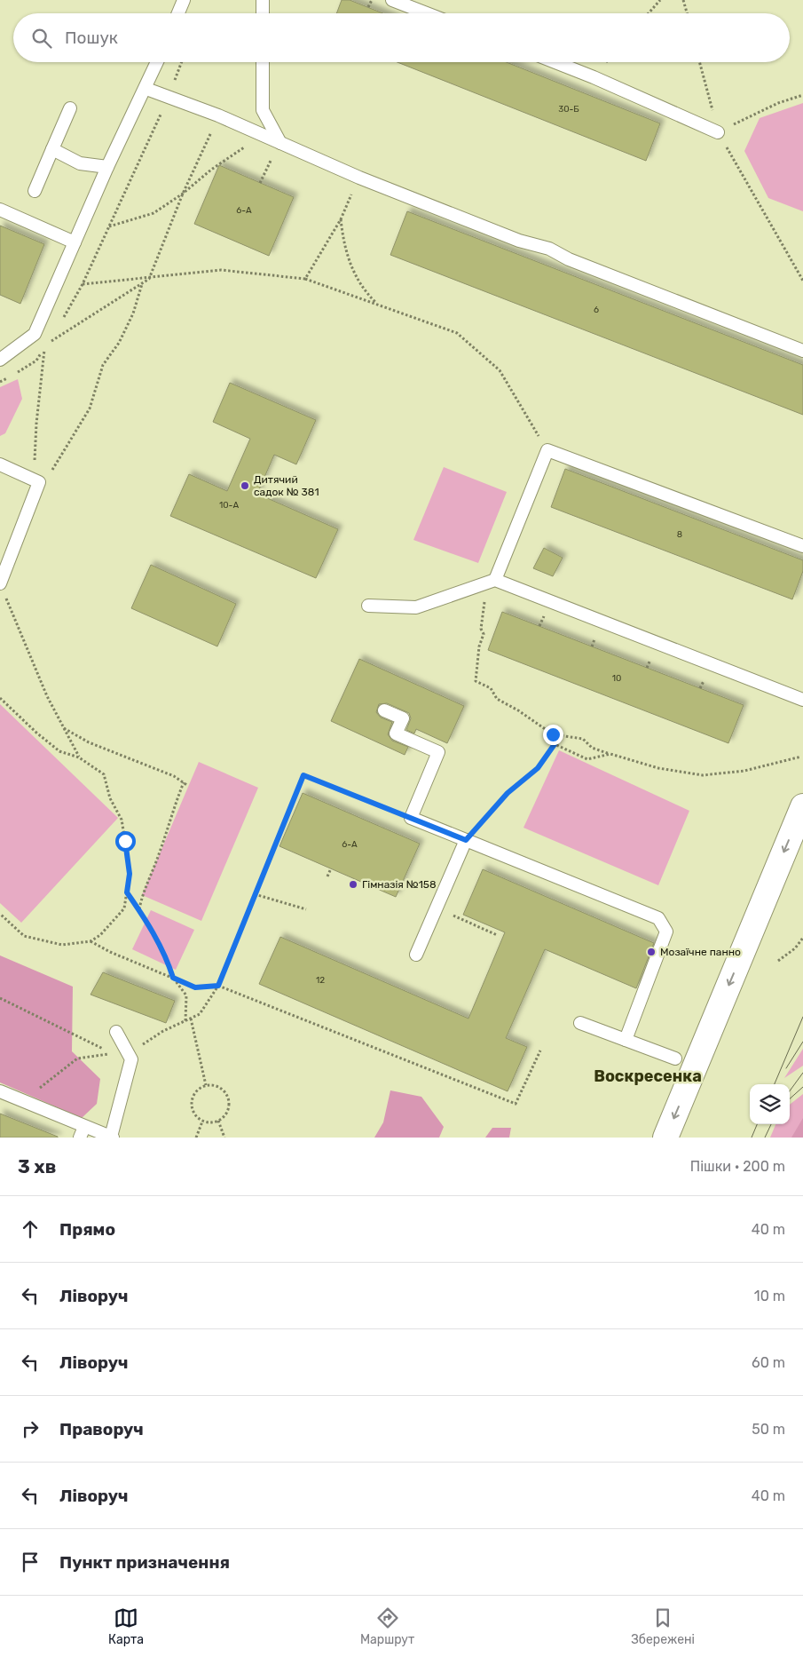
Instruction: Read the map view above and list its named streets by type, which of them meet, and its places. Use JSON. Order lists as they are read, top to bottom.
{
  "districts": ["Воскресенка"],
  "places": ["Дитячий садок № 381", "Гімназія №158", "Мозаїчне панно"],
  "house_numbers": [
    "30-Б",
    "6-А",
    "6",
    "10-А",
    "8",
    "10",
    "6-А",
    "12"
  ],
  "page": {
    "search": "Пошук",
    "heading": ["3 хв", "Пішки · 200 m"],
    "list": [
      ["Прямо", "40 m"],
      ["Ліворуч", "10 m"],
      ["Ліворуч", "60 m"],
      ["Праворуч", "50 m"],
      ["Ліворуч", "40 m"],
      "Пункт призначення"
    ],
    "nav": ["Карта", "Маршрут", "Збережені"]
  }
}
